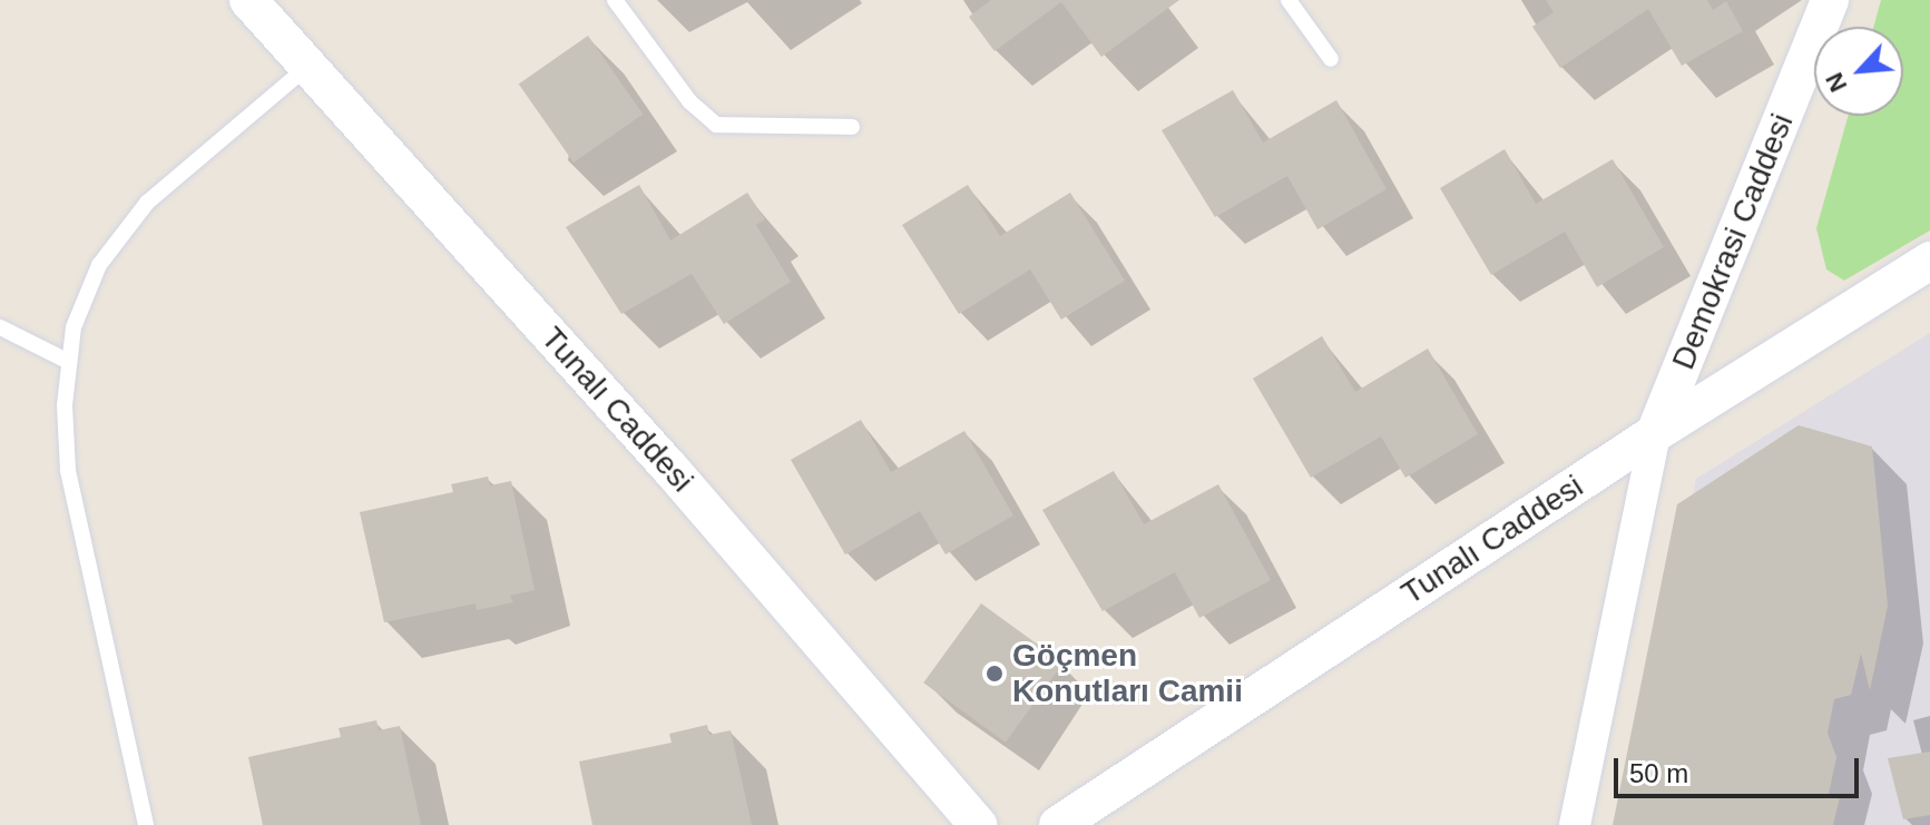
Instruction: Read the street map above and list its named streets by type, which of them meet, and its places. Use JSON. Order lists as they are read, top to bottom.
{
  "streets": {
    "street": ["Demokrasi Caddesi", "Tunalı Caddesi"]
  },
  "crossings": [
    ["Demokrasi Caddesi", "Tunalı Caddesi"]
  ],
  "places": ["Göçmen Konutları Camii"],
  "scale_bar": "50 m",
  "north": "bottom left"
}
